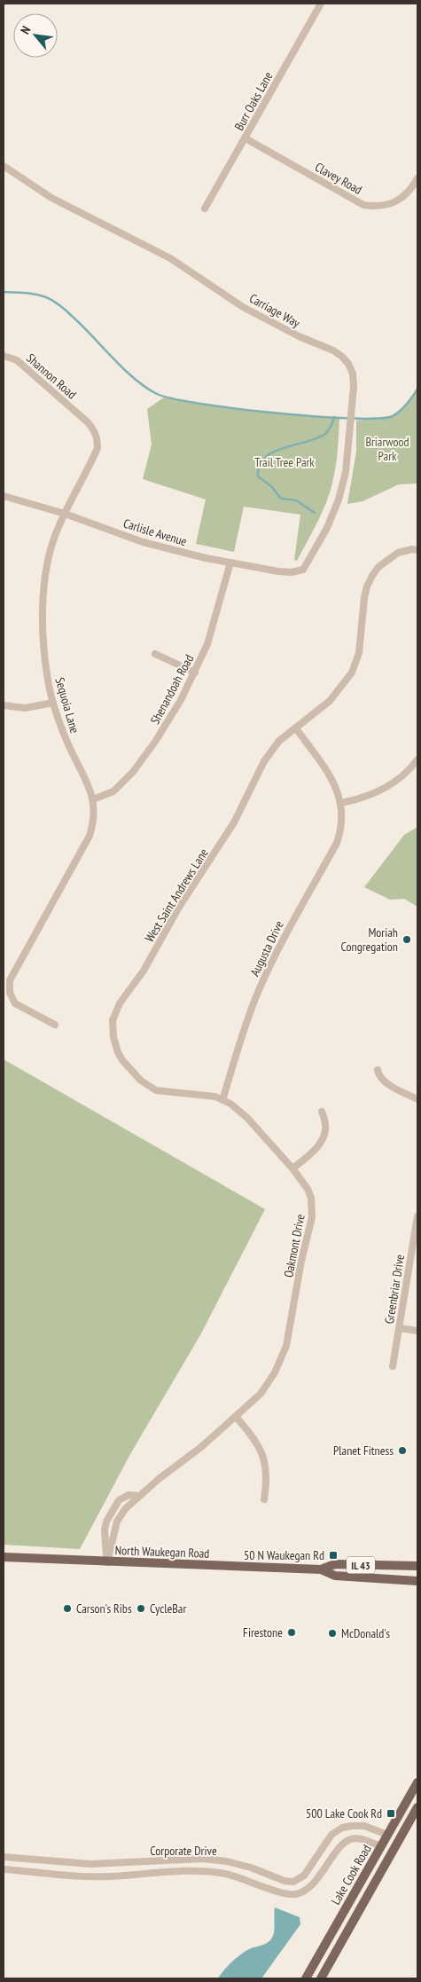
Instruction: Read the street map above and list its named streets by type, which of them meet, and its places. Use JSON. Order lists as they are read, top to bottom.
{
  "streets": {
    "main road": ["North Waukegan Road", "IL 43", "Lake Cook Road"],
    "street": [
      "Burr Oaks Lane",
      "Clavey Road",
      "Carriage Way",
      "Shannon Road",
      "Carlisle Avenue",
      "Shenandoah Road",
      "Sequoia Lane",
      "West Saint Andrews Lane",
      "Augusta Drive",
      "Oakmont Drive",
      "Greenbriar Drive",
      "Corporate Drive"
    ]
  },
  "crossings": [
    ["Burr Oaks Lane", "Clavey Road"],
    ["Carriage Way", "Carlisle Avenue"],
    ["Shannon Road", "Sequoia Lane"],
    ["Carlisle Avenue", "Shenandoah Road"],
    ["Carlisle Avenue", "Sequoia Lane"],
    ["Shenandoah Road", "Sequoia Lane"],
    ["West Saint Andrews Lane", "Oakmont Drive"],
    ["Augusta Drive", "Oakmont Drive"],
    ["Oakmont Drive", "North Waukegan Road"],
    ["Corporate Drive", "Lake Cook Road"]
  ],
  "parks": ["Briarwood Park", "Trail Tree Park"],
  "places": {
    "other": [
      "Moriah Congregation",
      "Planet Fitness",
      "Carson's Ribs",
      "CycleBar",
      "Firestone",
      "McDonald's"
    ],
    "transit": ["50 N Waukegan Rd", "500 Lake Cook Rd"]
  },
  "north": "top left"
}
